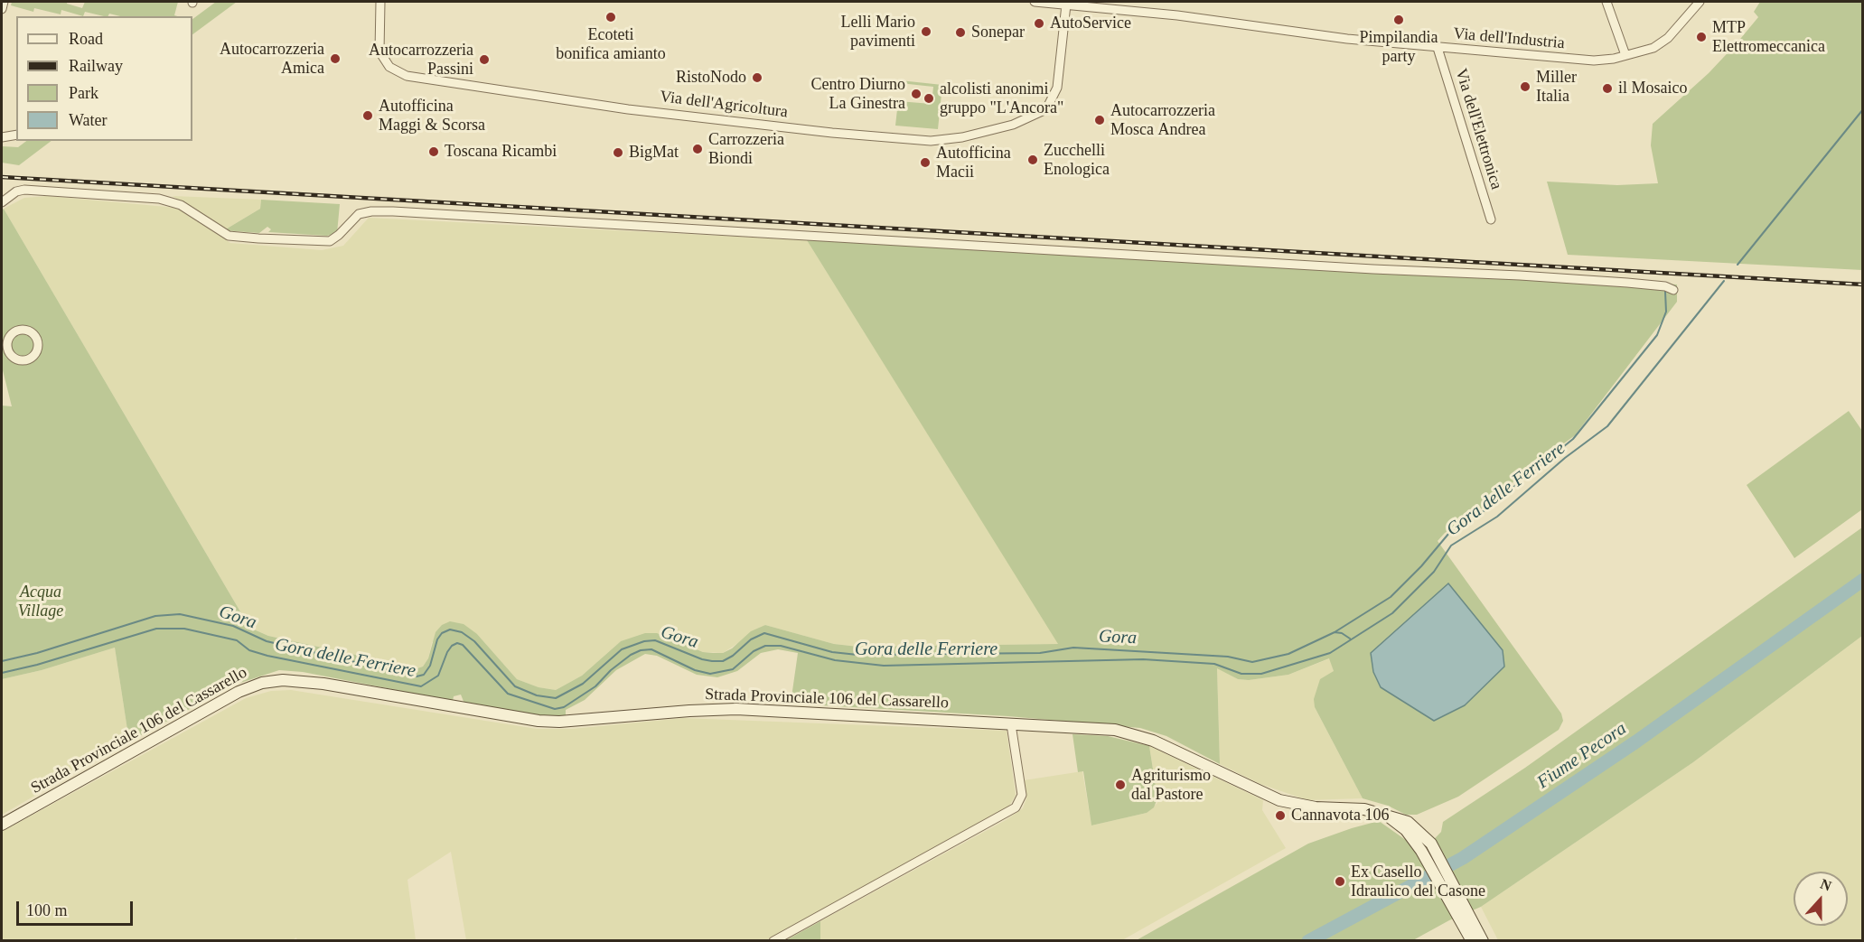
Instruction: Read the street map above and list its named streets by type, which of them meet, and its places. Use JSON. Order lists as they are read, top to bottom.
{
  "streets": {
    "street": [
      "Via dell'Industria",
      "Via dell'Agricoltura",
      "Via dell'Elettronica",
      "Strada Provinciale 106 del Cassarello"
    ]
  },
  "crossings": [
    ["Via dell'Industria", "Via dell'Agricoltura"],
    ["Via dell'Industria", "Via dell'Elettronica"]
  ],
  "water": ["Gora delle Ferriere", "Gora", "Fiume Pecora"],
  "parks": ["Acqua Village"],
  "places": [
    "Ecoteti bonifica amianto",
    "Pimpilandia party",
    "AutoService",
    "Lelli Mario pavimenti",
    "Sonepar",
    "MTP Elettromeccanica",
    "Autocarrozzeria Amica",
    "Autocarrozzeria Passini",
    "RistoNodo",
    "Miller Italia",
    "il Mosaico",
    "Centro Diurno La Ginestra",
    "alcolisti anonimi gruppo \"L'Ancora\"",
    "Autofficina Maggi & Scorsa",
    "Autocarrozzeria Mosca Andrea",
    "Carrozzeria Biondi",
    "Toscana Ricambi",
    "BigMat",
    "Zucchelli Enologica",
    "Autofficina Macii",
    "Agriturismo dal Pastore",
    "Cannavota 106",
    "Ex Casello Idraulico del Casone"
  ],
  "legend": [
    "Road",
    "Railway",
    "Park",
    "Water"
  ],
  "scale_bar": "100 m",
  "north": "top"
}
